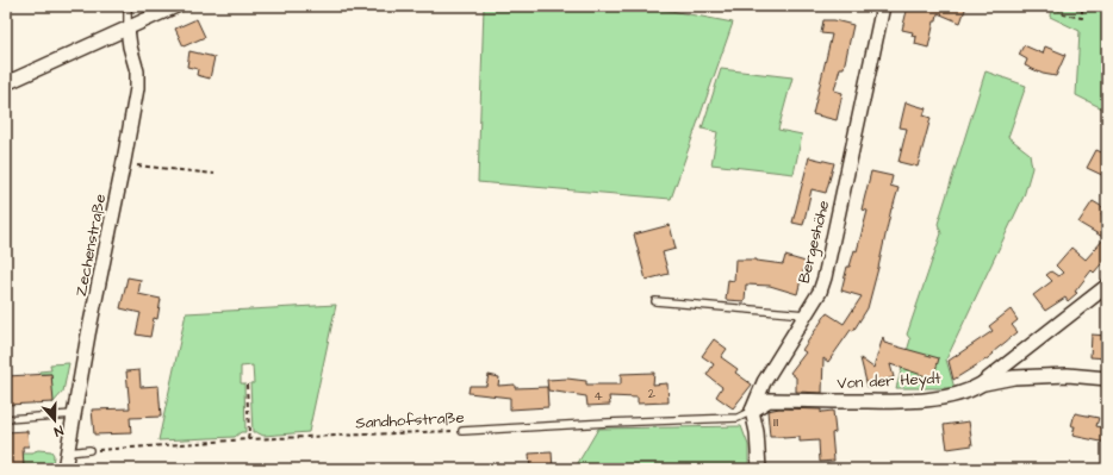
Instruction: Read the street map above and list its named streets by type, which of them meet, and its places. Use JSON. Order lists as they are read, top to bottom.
{
  "streets": {
    "street": ["Bergeshöhe", "Zechenstraße", "Von der Heydt"],
    "lane": ["Sandhofstraße"]
  },
  "crossings": [
    ["Bergeshöhe", "Von der Heydt"],
    ["Bergeshöhe", "Sandhofstraße"],
    ["Von der Heydt", "Sandhofstraße"]
  ],
  "house_numbers": ["2", "4", "111"],
  "north": "bottom"
}
